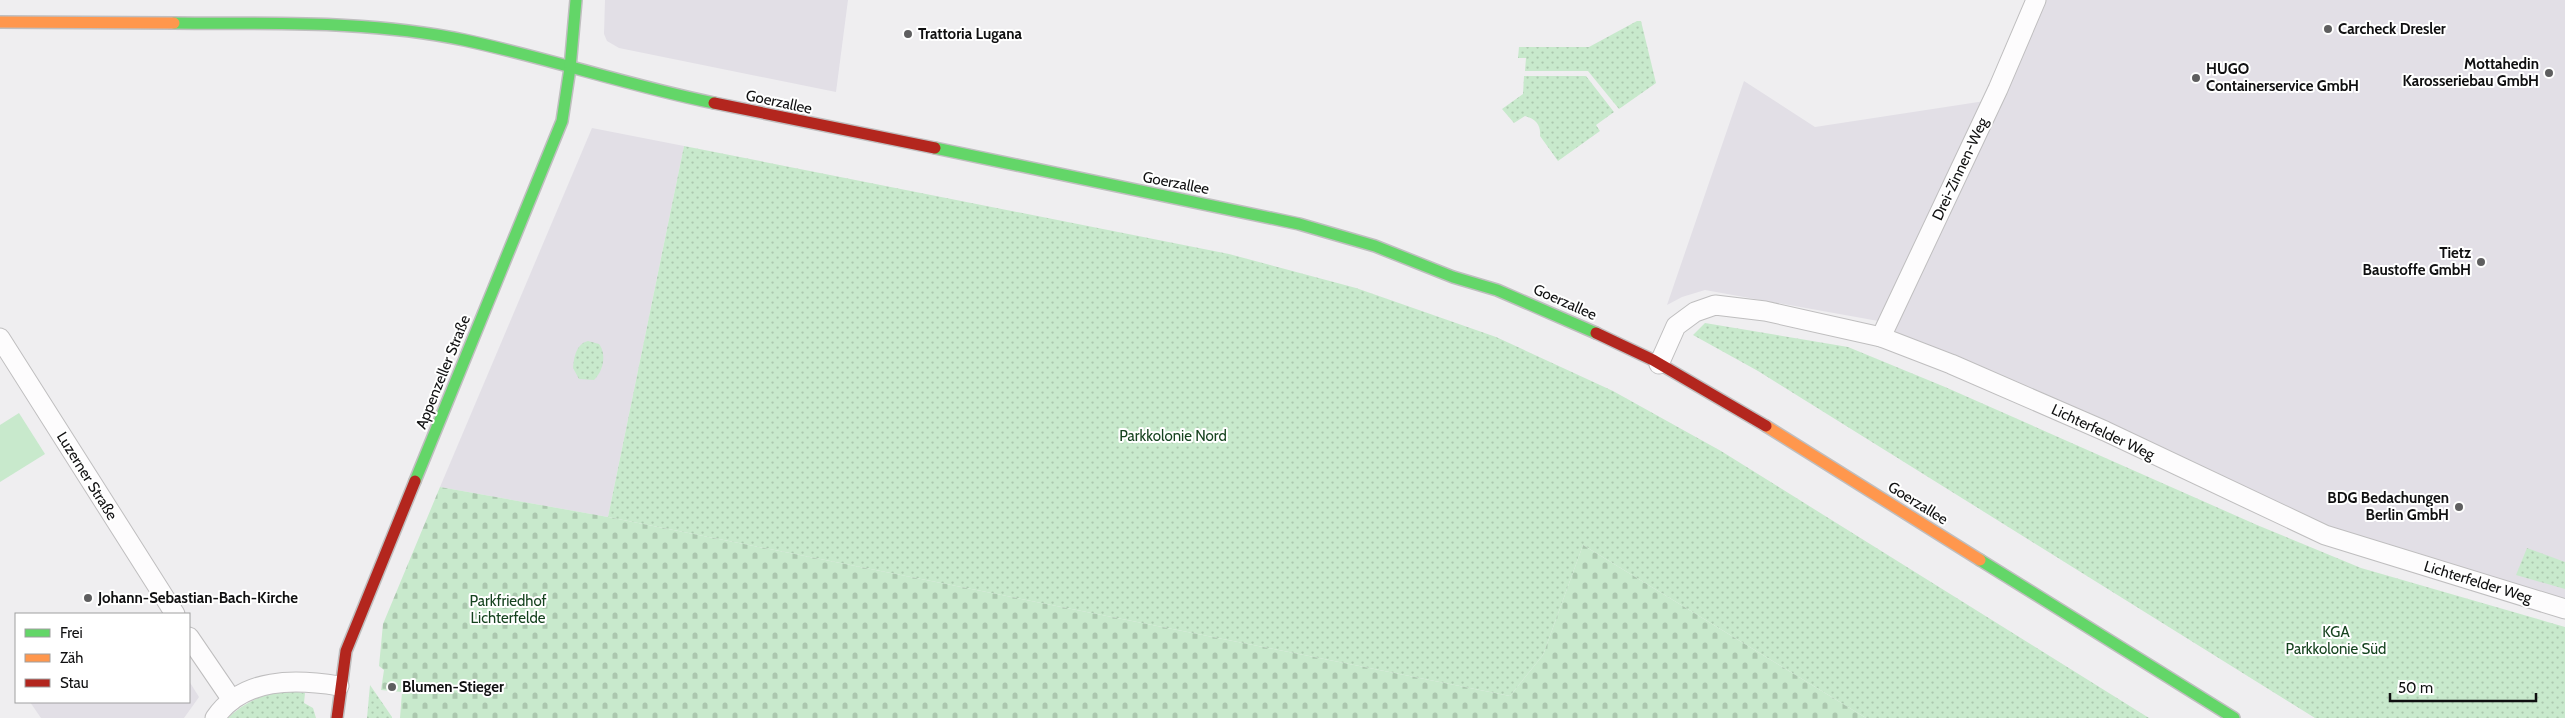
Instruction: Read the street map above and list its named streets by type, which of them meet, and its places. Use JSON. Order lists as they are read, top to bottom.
{
  "streets": {
    "main road": ["Goerzallee", "Appenzeller Straße"],
    "street": ["Drei-Zinnen-Weg", "Lichterfelder Weg", "Luzerner Straße"]
  },
  "crossings": [
    ["Goerzallee", "Appenzeller Straße"],
    ["Goerzallee", "Lichterfelder Weg"],
    ["Drei-Zinnen-Weg", "Lichterfelder Weg"]
  ],
  "parks": ["Parkkolonie Nord", "Parkfriedhof Lichterfelde", "KGA Parkkolonie Süd"],
  "places": [
    "Carcheck Dresler",
    "Trattoria Lugana",
    "Mottahedin Karosseriebau GmbH",
    "HUGO Containerservice GmbH",
    "Tietz Baustoffe GmbH",
    "BDG Bedachungen Berlin GmbH",
    "Johann-Sebastian-Bach-Kirche",
    "Blumen-Stieger"
  ],
  "legend": ["Frei", "Zäh", "Stau"],
  "scale_bar": "50 m"
}
